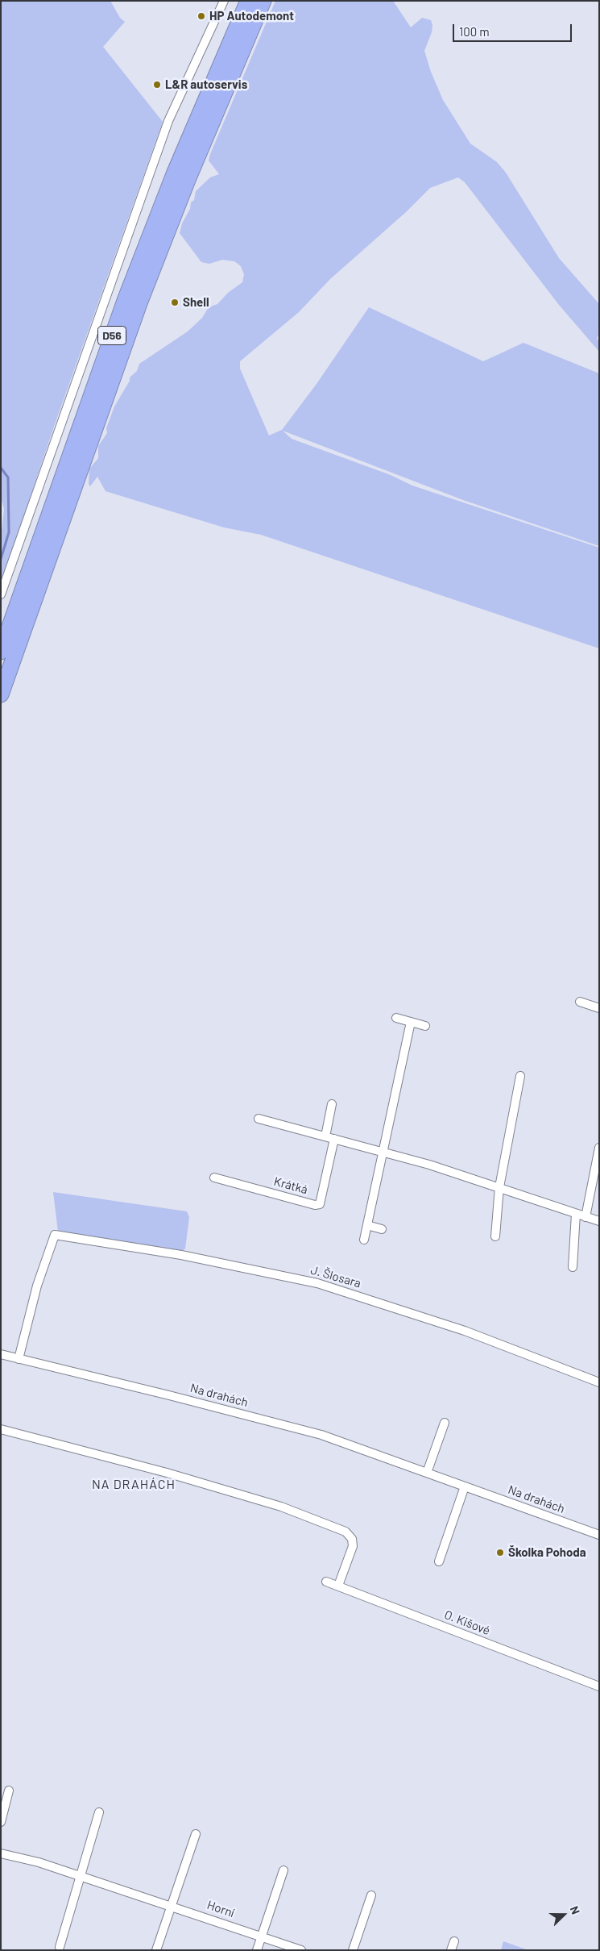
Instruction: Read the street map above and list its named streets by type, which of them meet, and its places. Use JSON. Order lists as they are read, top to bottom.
{
  "streets": {
    "highway": ["D56"],
    "street": [
      "Krátká",
      "J. Šlosara",
      "Na drahách",
      "O. Kišové",
      "Horní"
    ]
  },
  "crossings": [
    ["J. Šlosara", "Na drahách"]
  ],
  "districts": ["NA DRAHÁCH"],
  "places": [
    "HP Autodemont",
    "L&R autoservis",
    "Shell",
    "Školka Pohoda"
  ],
  "scale_bar": "100 m",
  "north": "right"
}
